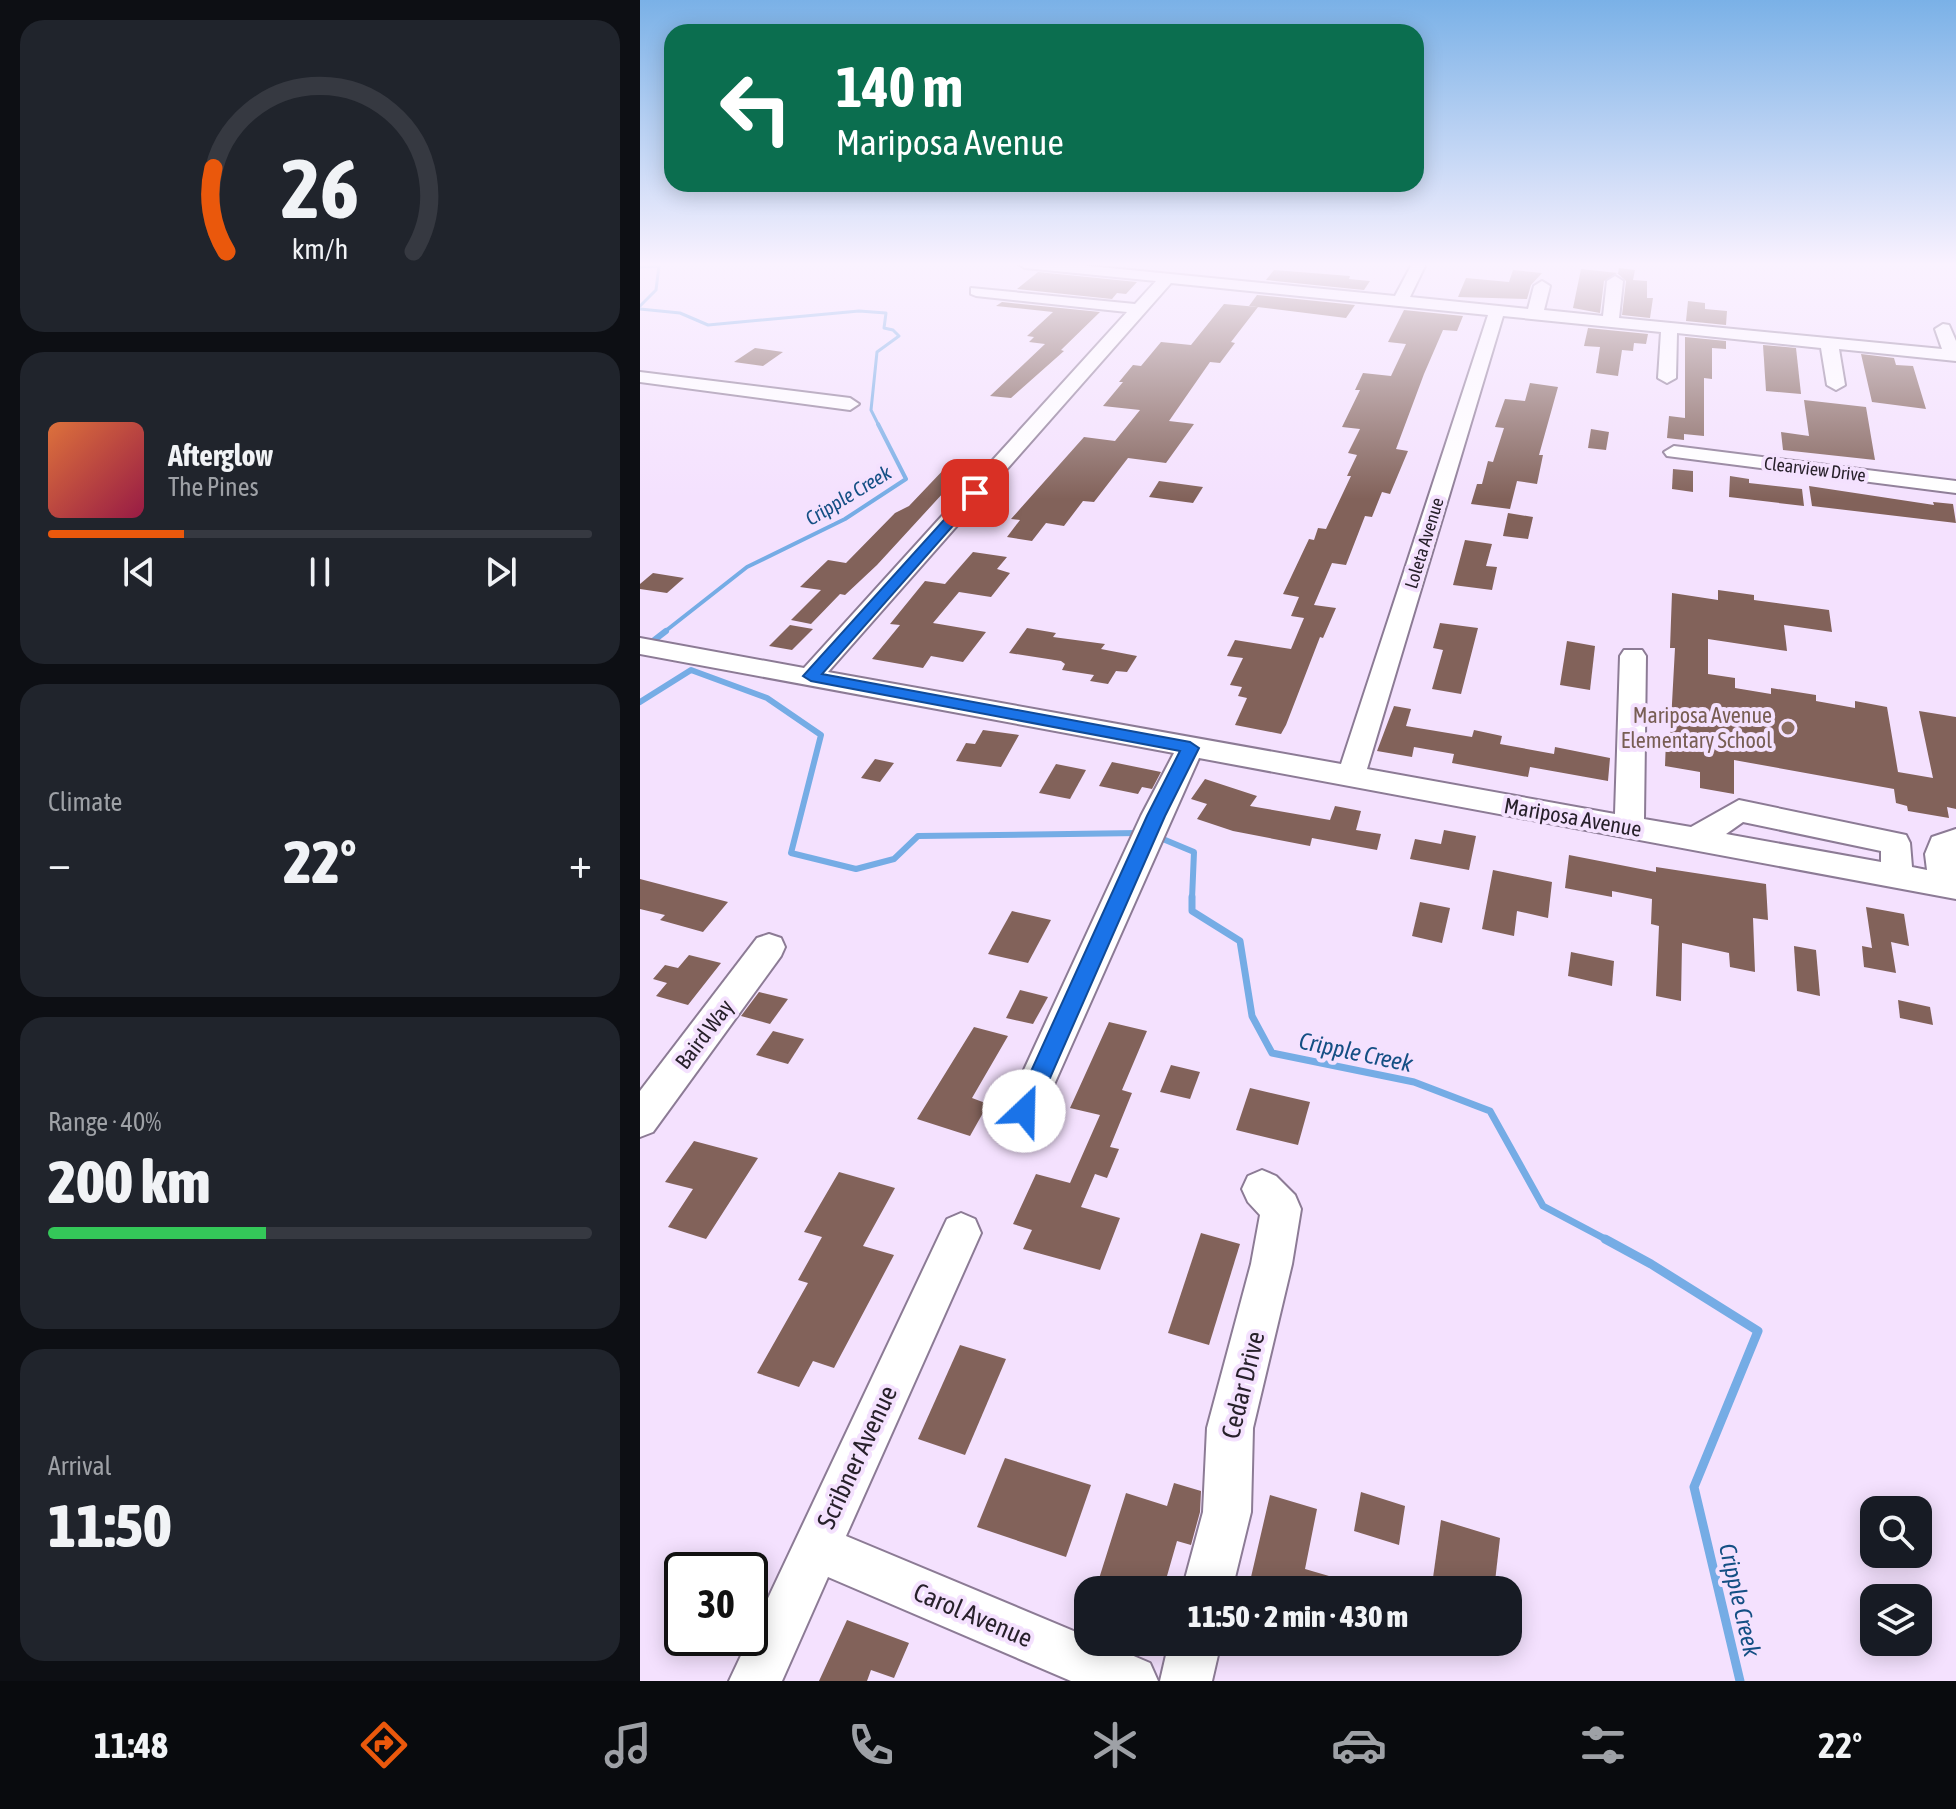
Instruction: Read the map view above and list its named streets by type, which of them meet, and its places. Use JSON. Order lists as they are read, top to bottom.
{
  "streets": {
    "street": [
      "Clearview Drive",
      "Loleta Avenue",
      "Mariposa Avenue",
      "Baird Way",
      "Cedar Drive",
      "Scribner Avenue",
      "Carol Avenue"
    ]
  },
  "crossings": [
    ["Loleta Avenue", "Mariposa Avenue"],
    ["Scribner Avenue", "Carol Avenue"]
  ],
  "water": ["Cripple Creek"],
  "places": ["Mariposa Avenue Elementary School"],
  "page": {
    "turn": ["140 m", "Mariposa Avenue"],
    "song": ["Afterglow", "The Pines"],
    "tile": [
      "Climate",
      ["Range · 40%", "200 km"],
      ["Arrival", "11:50"]
    ],
    "heat": ["−", "22°", "+"],
    "limit": "30",
    "trip": "11:50 · 2 min · 430 m",
    "tabs": ["11:48", "22°"],
    "gauge": ["26", "km/h"]
  }
}
